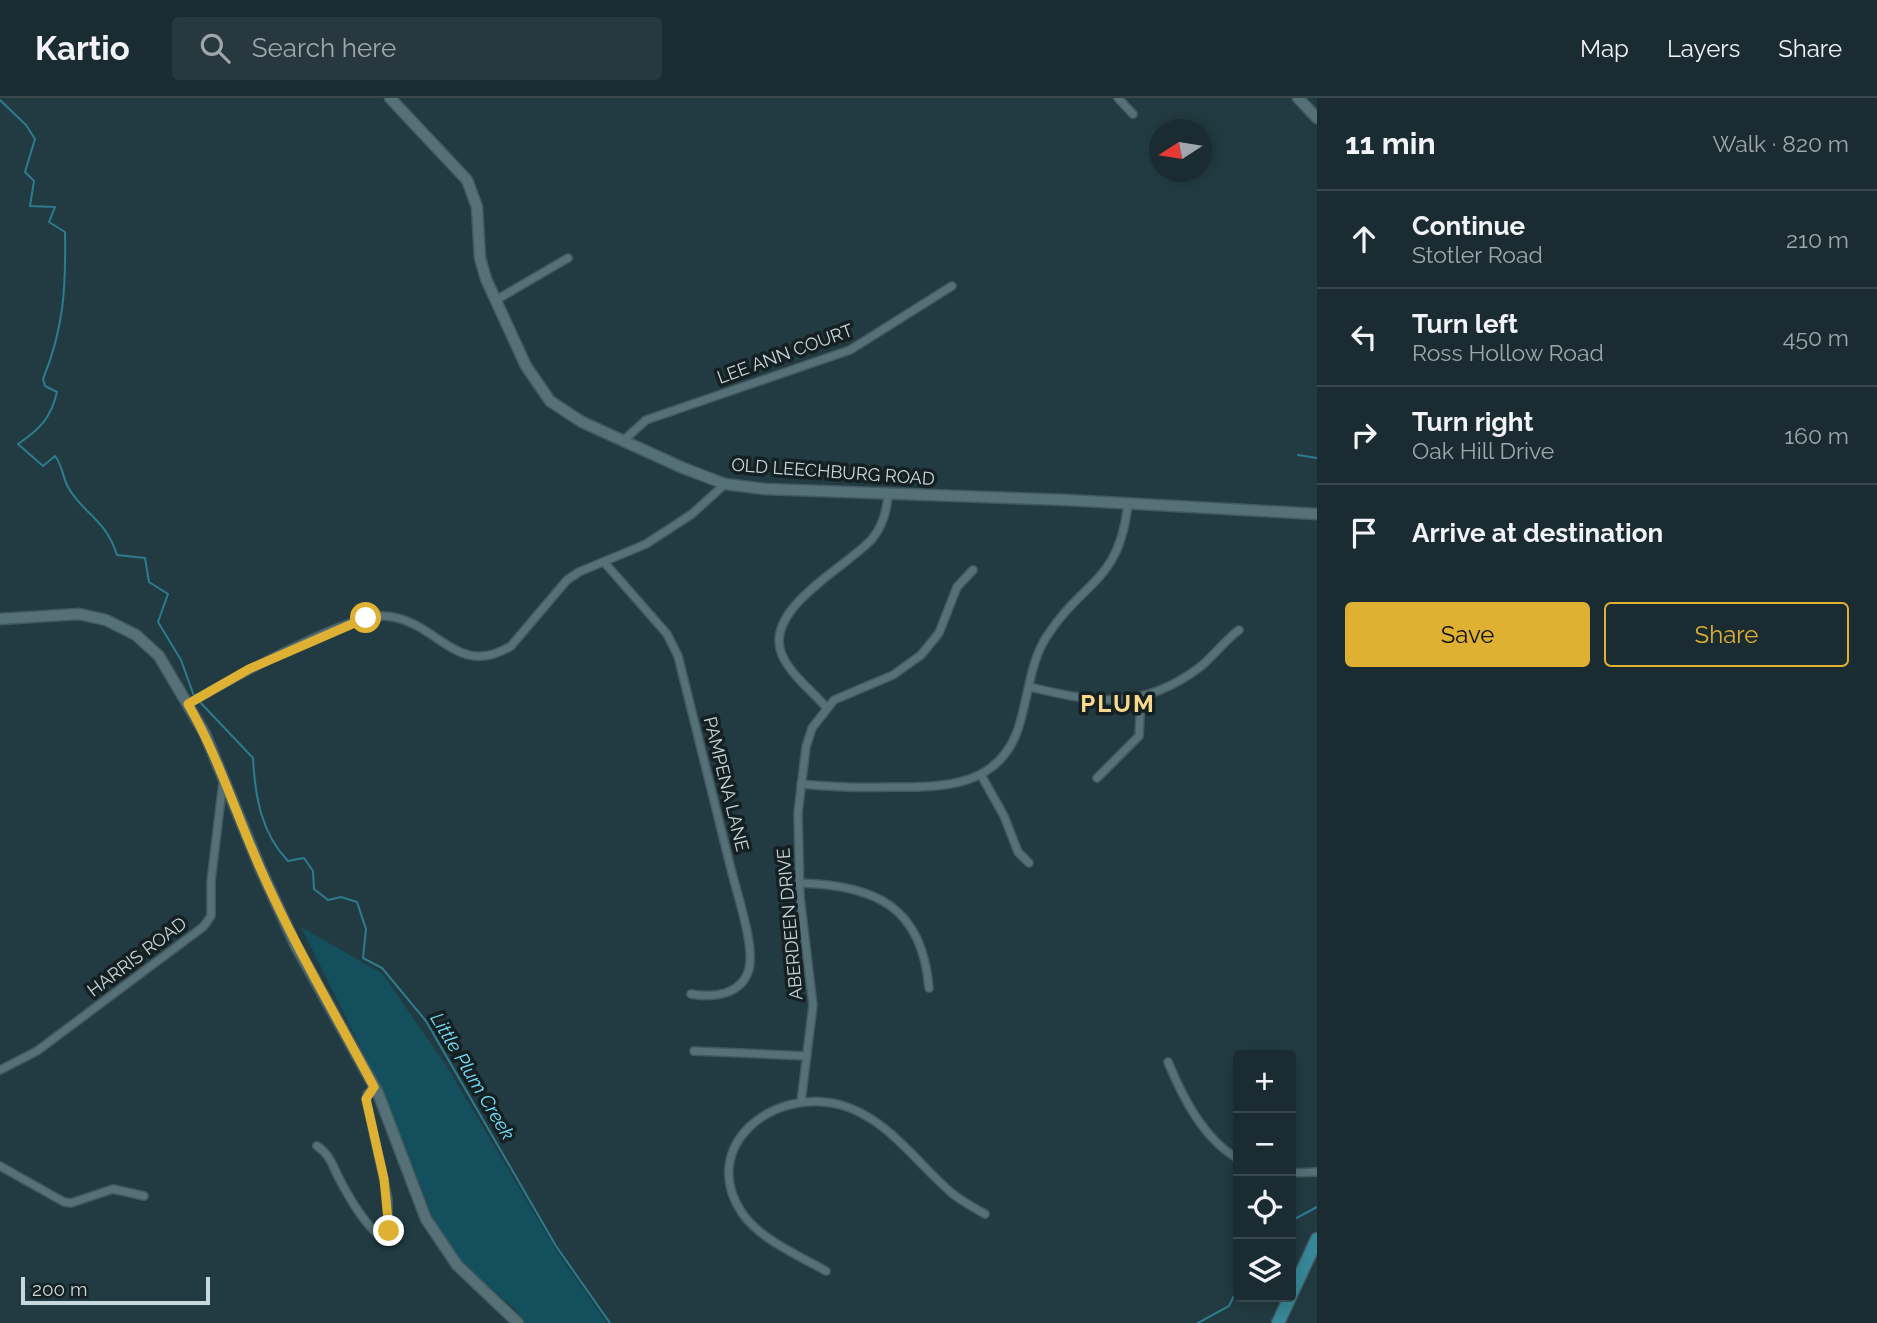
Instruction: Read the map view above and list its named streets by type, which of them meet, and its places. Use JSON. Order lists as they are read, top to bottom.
{
  "streets": {
    "street": [
      "LEE ANN COURT",
      "OLD LEECHBURG ROAD",
      "PAMPENA LANE",
      "ABERDEEN DRIVE",
      "HARRIS ROAD"
    ]
  },
  "crossings": [
    ["LEE ANN COURT", "OLD LEECHBURG ROAD"]
  ],
  "districts": ["PLUM"],
  "water": ["Little Plum Creek"],
  "scale_bar": "200 m",
  "north": "left",
  "page": {
    "header": "Kartio",
    "search": "Search here",
    "nav": ["Map", "Layers", "Share"],
    "heading": ["11 min", "Walk · 820 m"],
    "list": [
      ["Continue", "Stotler Road", "210 m"],
      ["Turn left", "Ross Hollow Road", "450 m"],
      ["Turn right", "Oak Hill Drive", "160 m"],
      "Arrive at destination"
    ],
    "buttons": ["Save", "Share"],
    "map_buttons": ["+", "−"],
    "scale": "200 m"
  }
}
